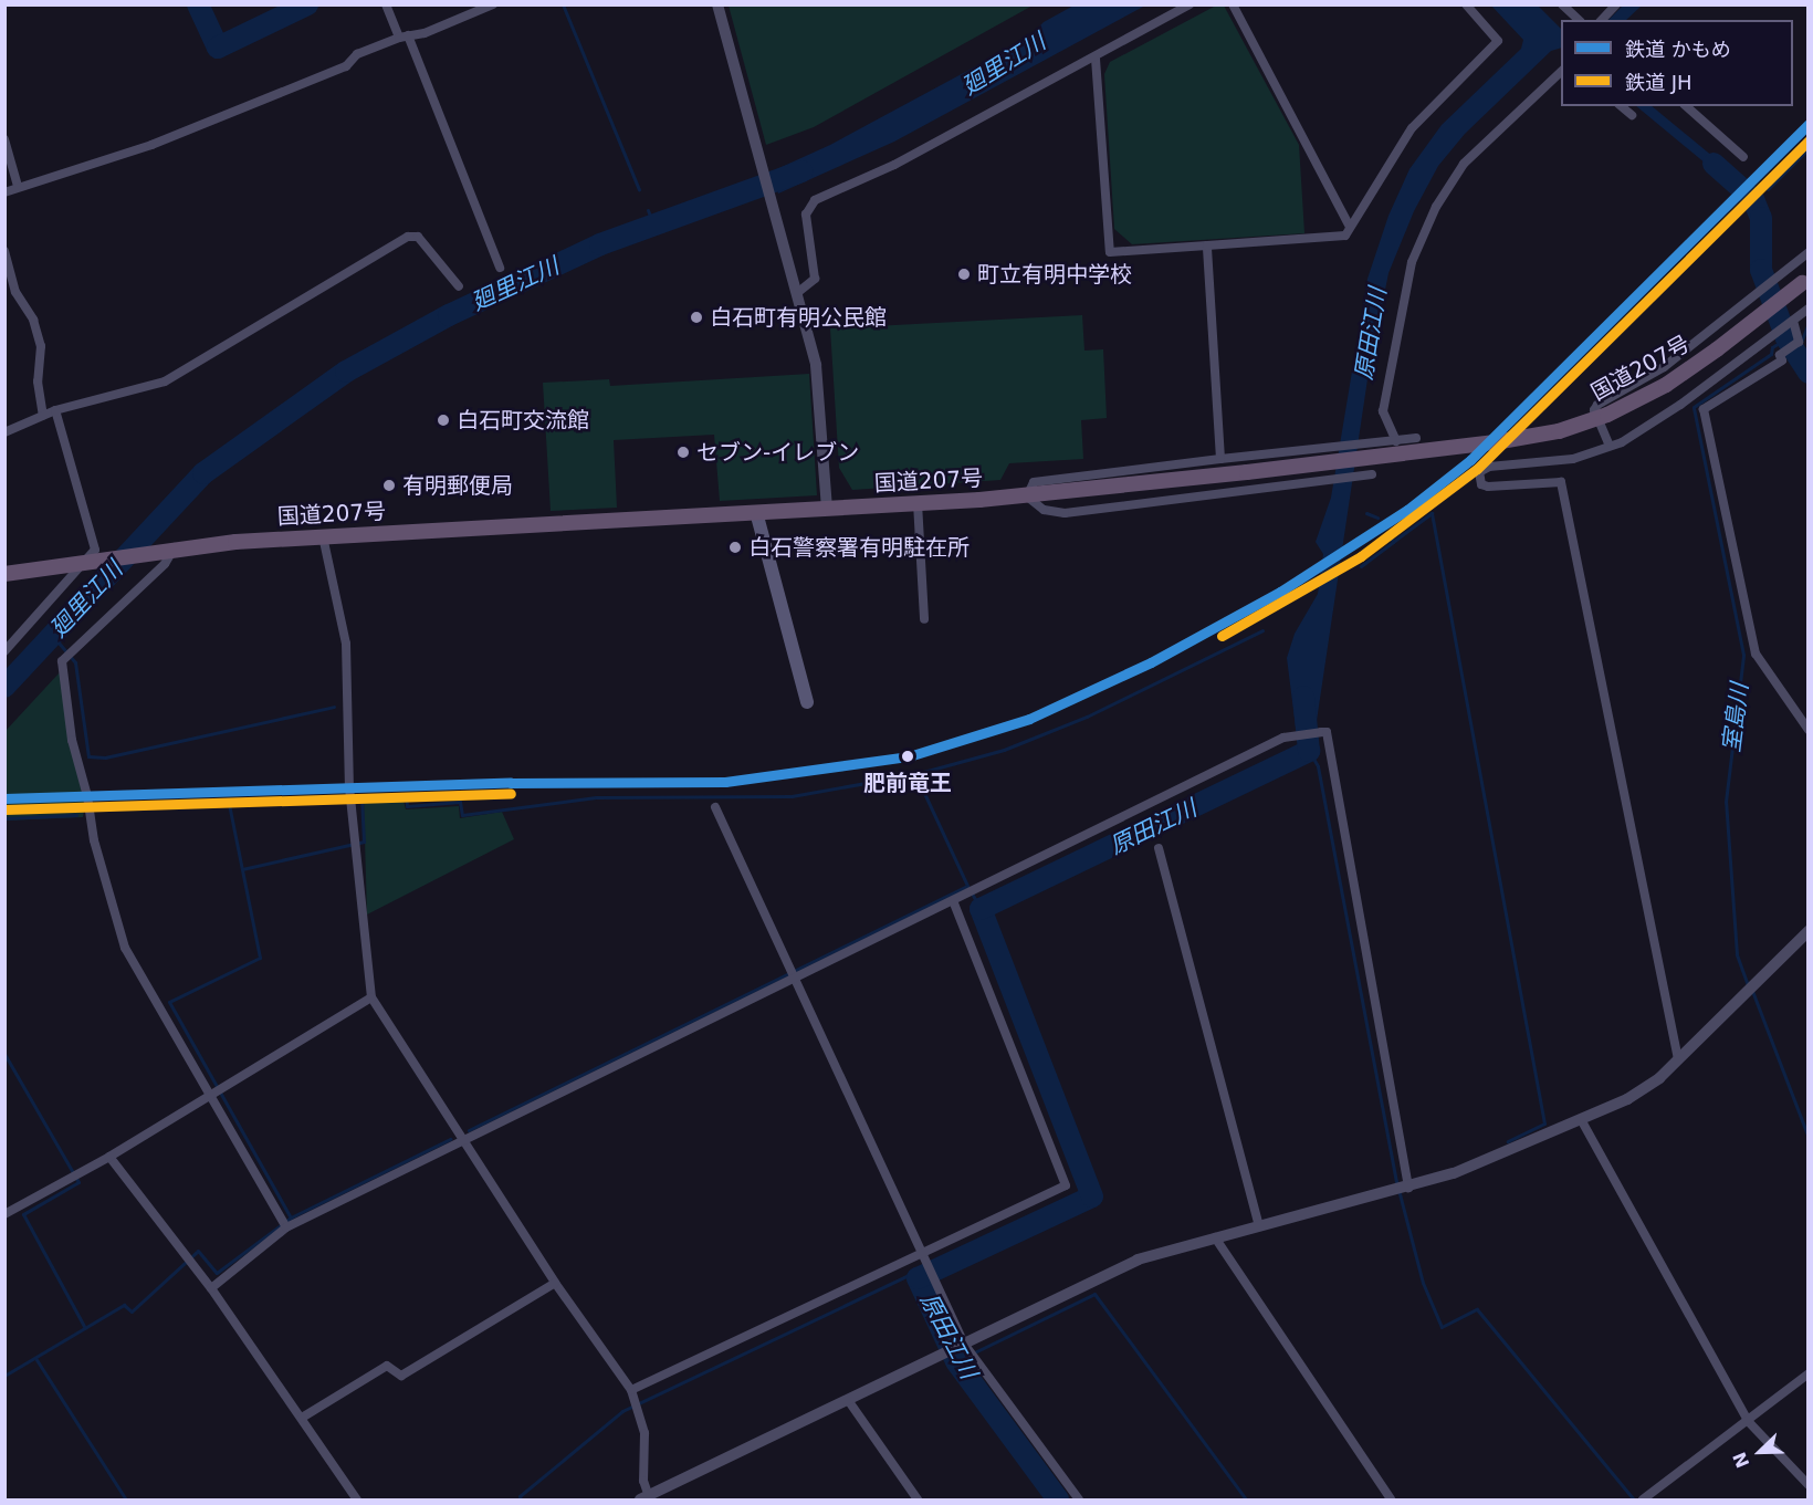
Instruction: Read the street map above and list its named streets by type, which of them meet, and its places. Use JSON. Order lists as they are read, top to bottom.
{
  "streets": {
    "highway": ["国道207号"]
  },
  "water": ["廻里江川", "原田江川", "室島川"],
  "places": [
    "町立有明中学校",
    "白石町有明公民館",
    "白石町交流館",
    "セブン-イレブン",
    "有明郵便局",
    "白石警察署有明駐在所",
    "肥前竜王"
  ],
  "lines": ["rail line かもめ", "rail line JH"],
  "legend": ["鉄道 かもめ", "鉄道 JH"],
  "north": "bottom left"
}
